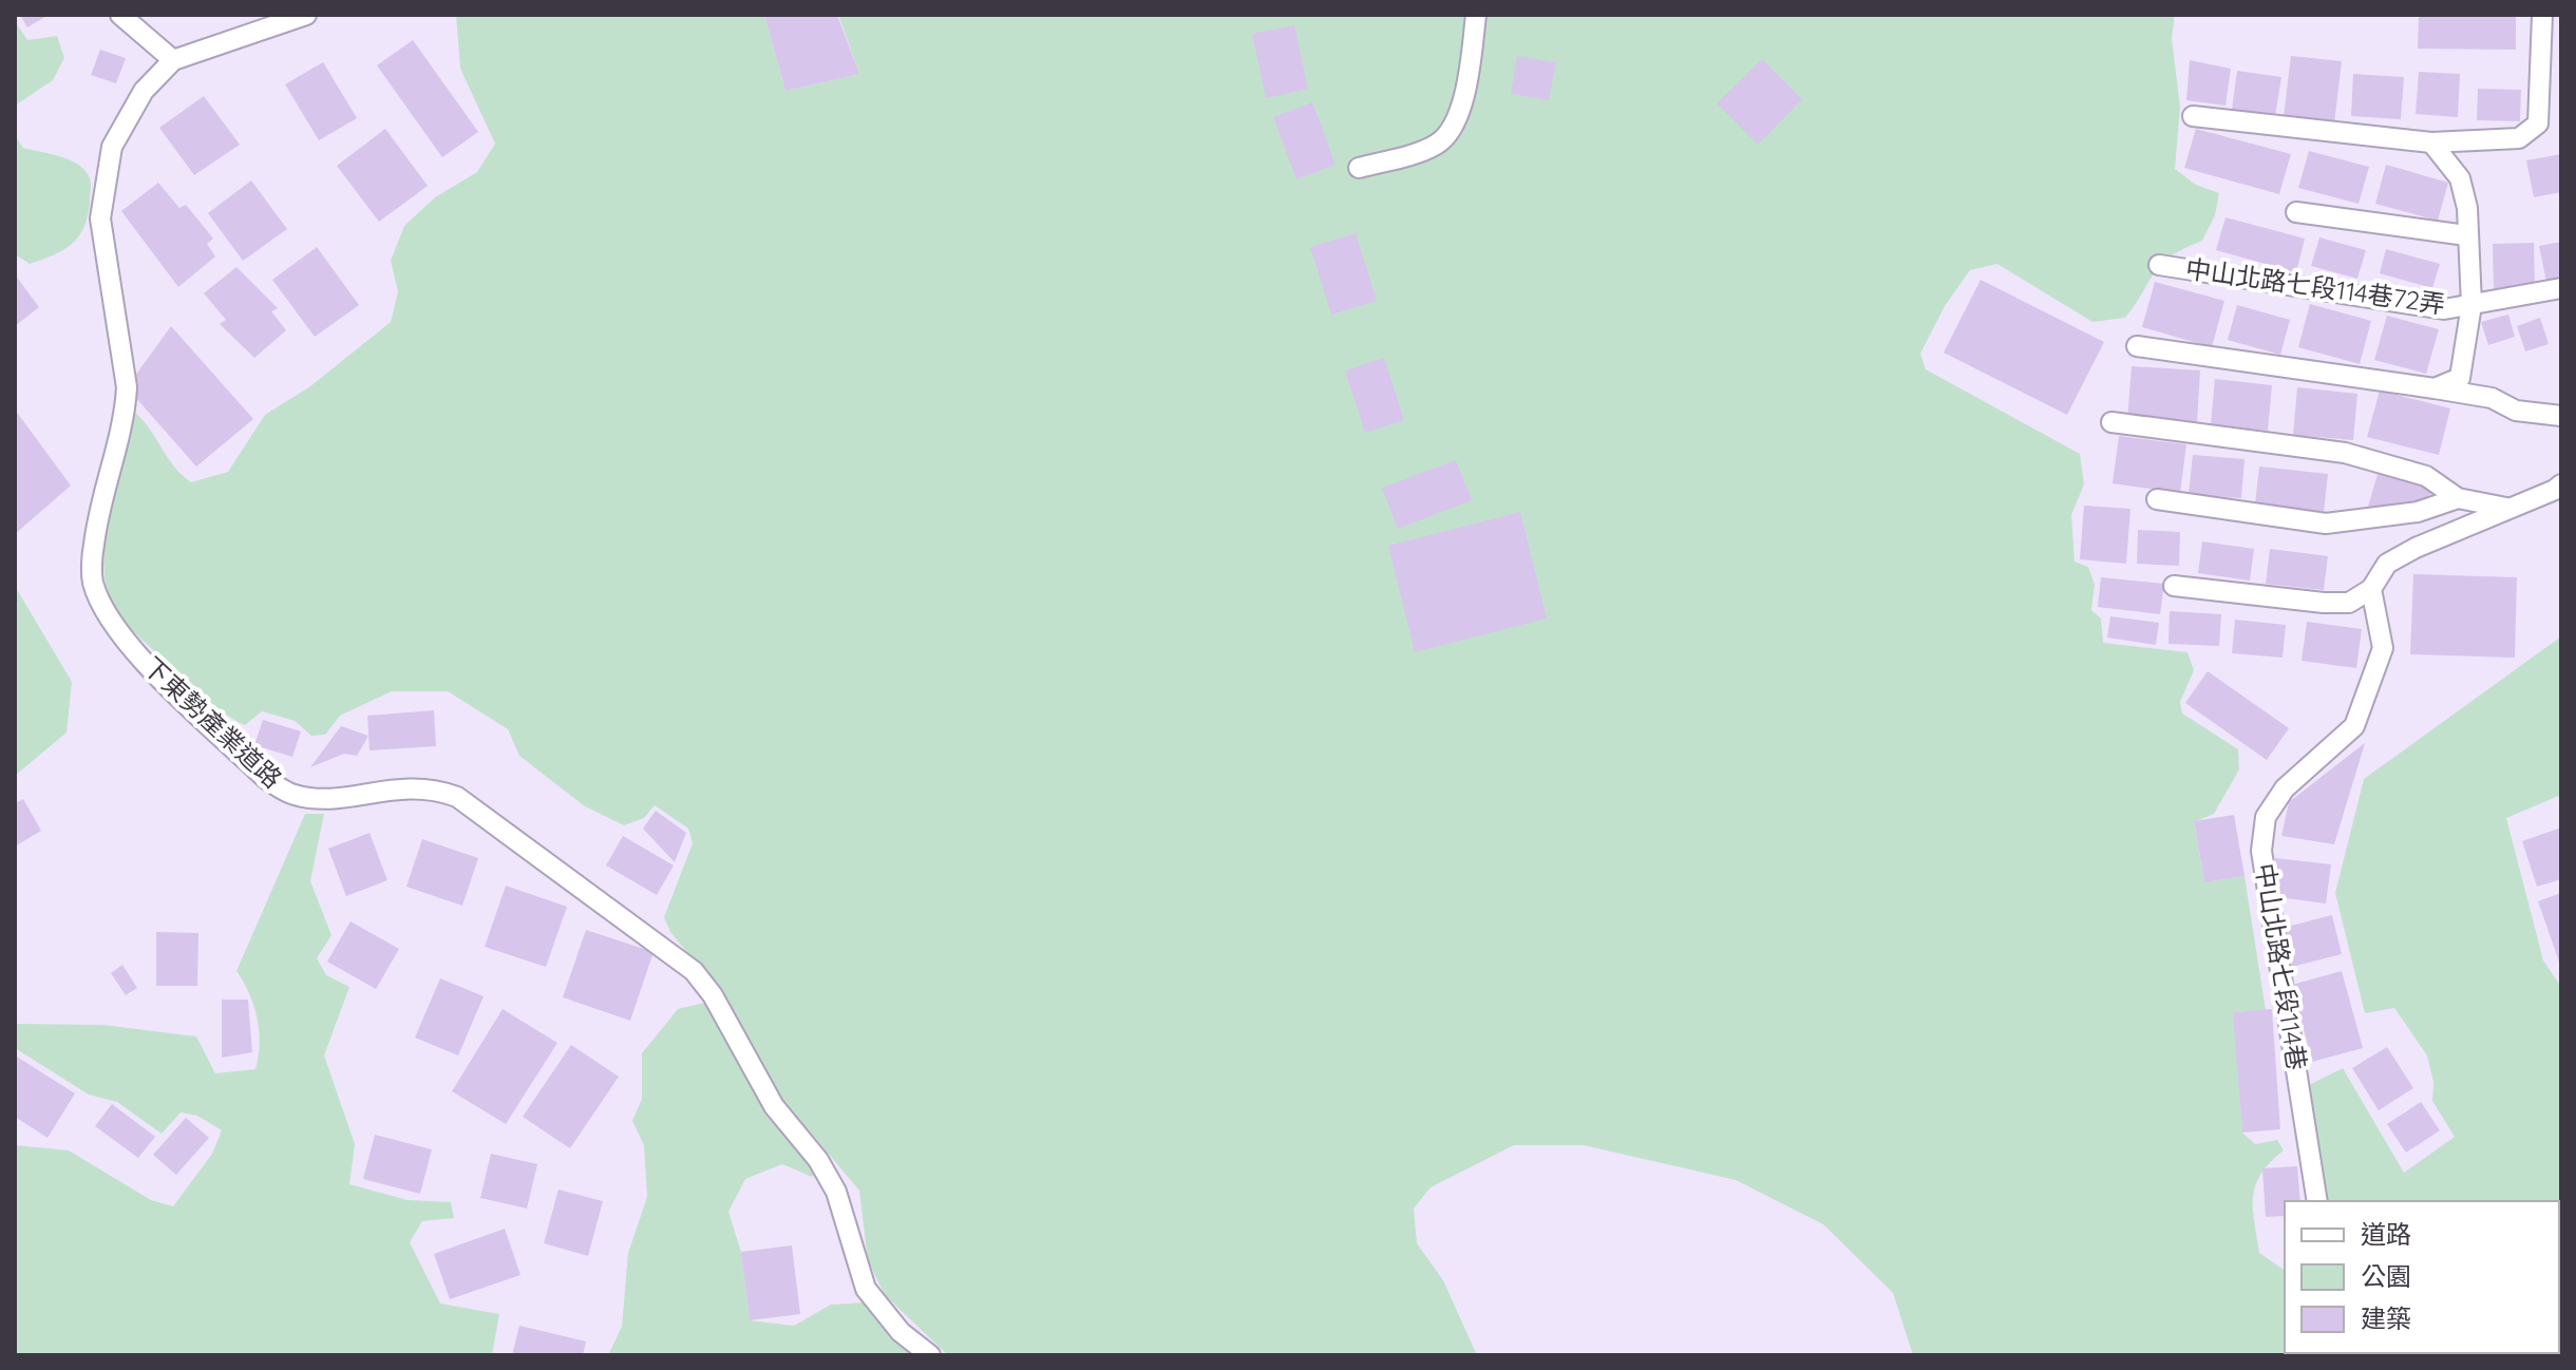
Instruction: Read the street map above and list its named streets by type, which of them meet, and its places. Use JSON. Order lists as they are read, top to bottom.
{
  "streets": {
    "street": ["中山北路七段114巷72弄", "下東勢產業道路", "中山北路七段114巷"]
  },
  "legend": ["道路", "公園", "建築"]
}
